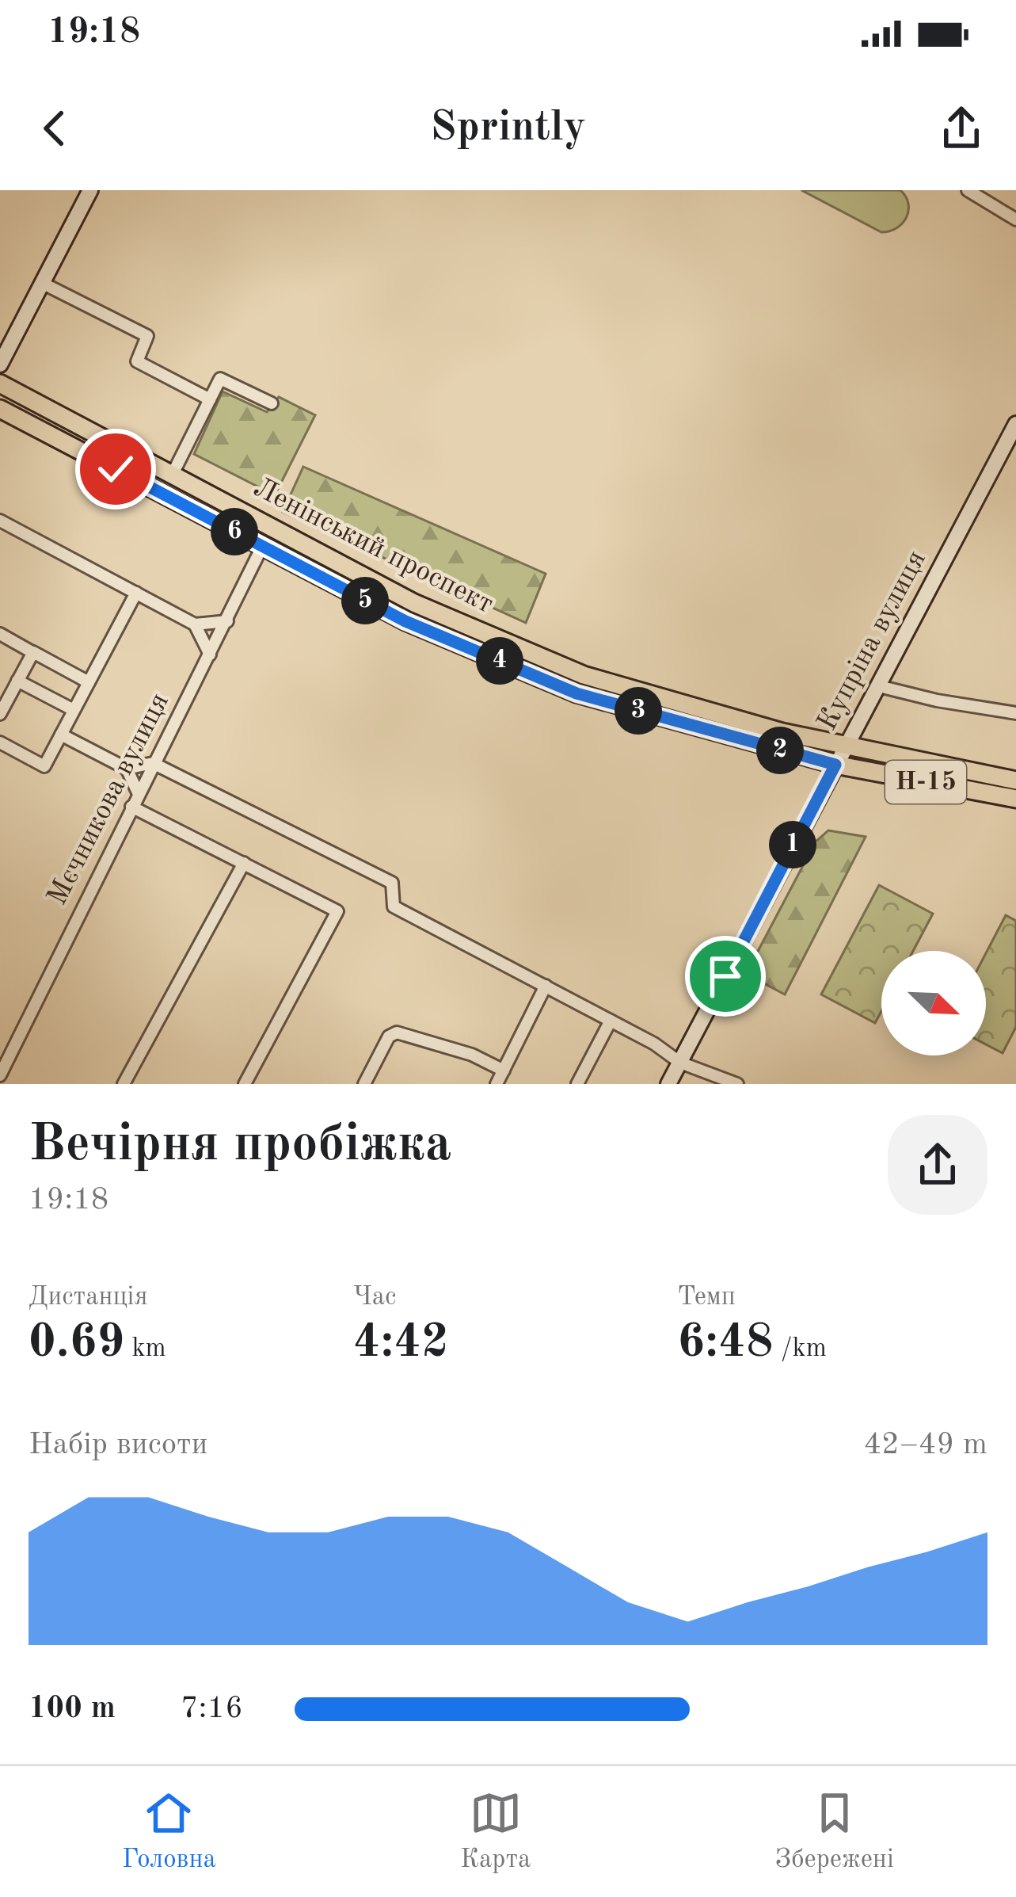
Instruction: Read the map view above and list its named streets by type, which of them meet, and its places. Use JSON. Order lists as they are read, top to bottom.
{
  "streets": {
    "main road": ["Ленінський проспект", "Купріна вулиця", "Н-15"],
    "street": ["Мєчникова вулиця"]
  },
  "crossings": [
    ["Ленінський проспект", "Купріна вулиця"],
    ["Ленінський проспект", "Мєчникова вулиця"]
  ],
  "north": "bottom right",
  "page": {
    "status": "19:18",
    "header": "Sprintly",
    "pins": [
      "6",
      "5",
      "4",
      "3",
      "2",
      "1"
    ],
    "heading": ["Вечірня пробіжка", "19:18"],
    "stats": [
      ["Дистанція", "0.69 km"],
      ["Час", "4:42"],
      ["Темп", "6:48 /km"]
    ],
    "chart": ["Набір висоти", "42–49 m"],
    "list": [
      {
        "name": "100 m",
        "note": "7:16"
      }
    ],
    "tabs": ["Головна", "Карта", "Збережені"]
  }
}
